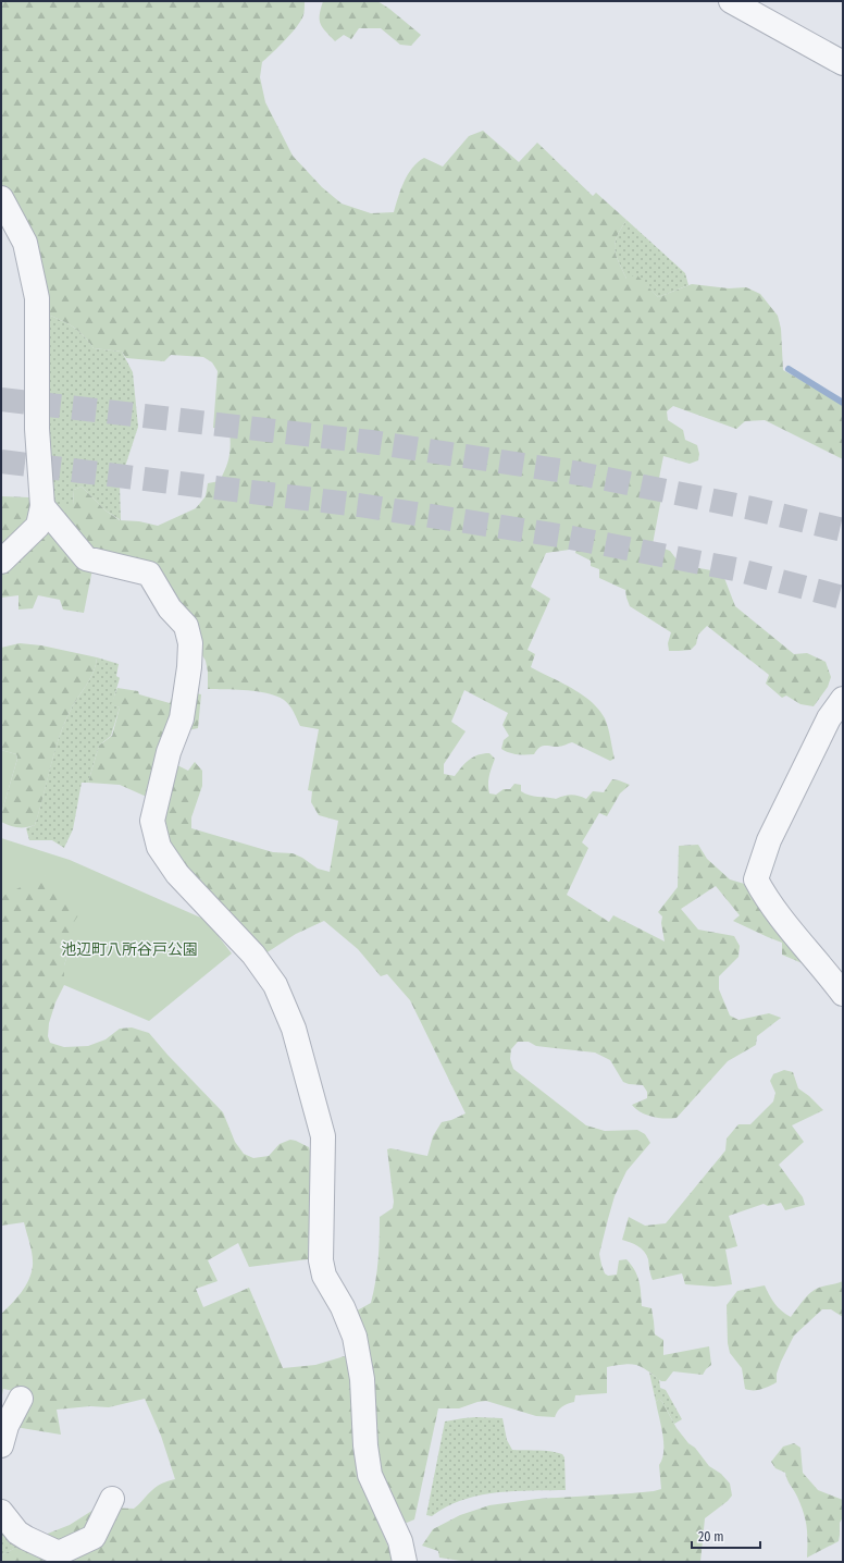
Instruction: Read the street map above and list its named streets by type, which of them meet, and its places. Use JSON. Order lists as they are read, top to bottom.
{
  "parks": ["池辺町八所谷戸公園"],
  "scale_bar": "20 m"
}
